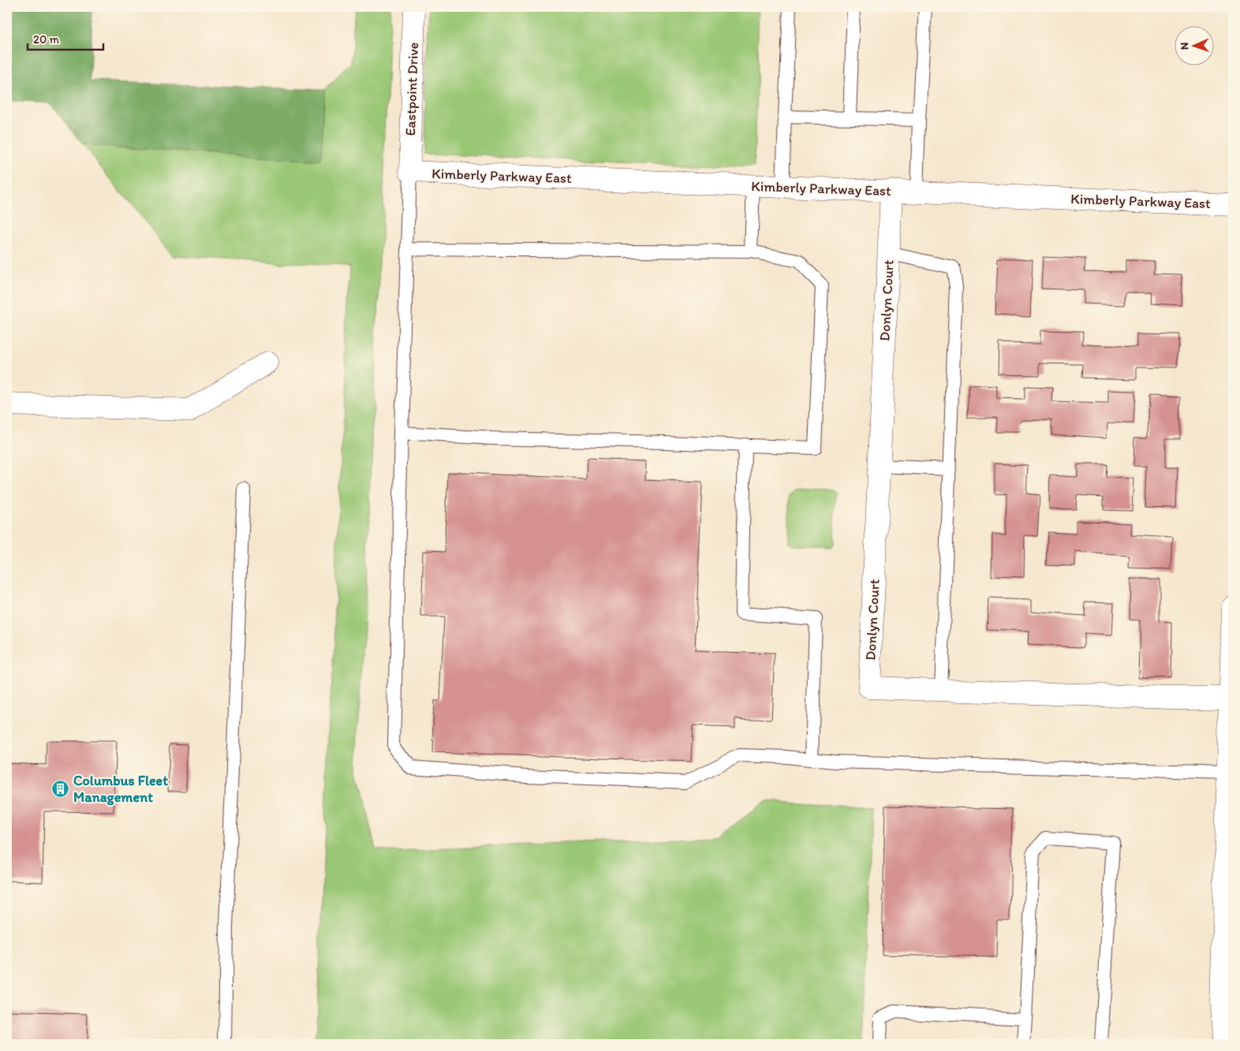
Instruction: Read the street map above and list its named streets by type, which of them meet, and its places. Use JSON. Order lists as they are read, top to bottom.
{
  "streets": {
    "street": ["Eastpoint Drive", "Kimberly Parkway East", "Donlyn Court"]
  },
  "crossings": [
    ["Eastpoint Drive", "Kimberly Parkway East"],
    ["Kimberly Parkway East", "Donlyn Court"]
  ],
  "places": {
    "building": ["Columbus Fleet Management"]
  },
  "scale_bar": "20 m",
  "north": "left"
}
